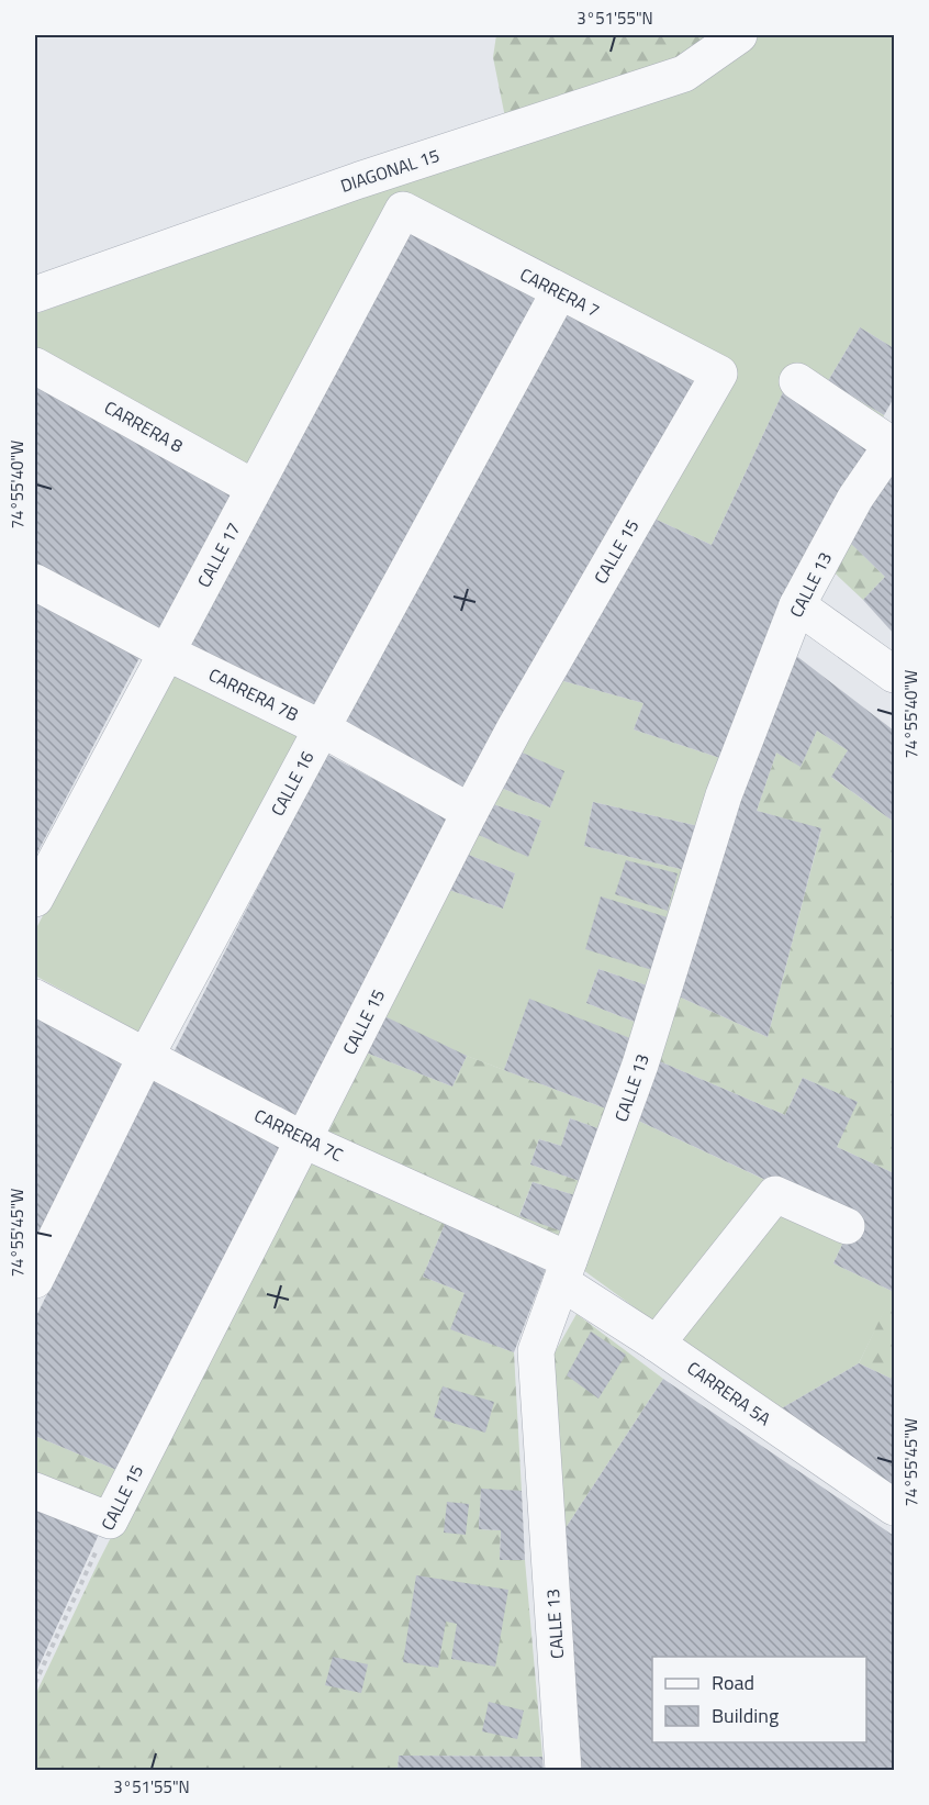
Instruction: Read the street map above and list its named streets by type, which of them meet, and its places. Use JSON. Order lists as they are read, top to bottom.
{
  "streets": {
    "street": [
      "DIAGONAL 15",
      "CARRERA 7",
      "CARRERA 8",
      "CALLE 15",
      "CALLE 17",
      "CALLE 13",
      "CARRERA 7B",
      "CALLE 16",
      "CARRERA 7C",
      "CARRERA 5A"
    ]
  },
  "crossings": [
    ["CARRERA 7", "CALLE 15"],
    ["CARRERA 7", "CALLE 17"],
    ["CARRERA 7", "CALLE 16"],
    ["CARRERA 8", "CALLE 17"],
    ["CALLE 15", "CARRERA 7B"],
    ["CALLE 15", "CARRERA 7C"],
    ["CALLE 17", "CARRERA 7B"],
    ["CALLE 13", "CARRERA 7C"],
    ["CALLE 13", "CARRERA 5A"],
    ["CARRERA 7B", "CALLE 16"],
    ["CALLE 16", "CARRERA 7C"],
    ["CARRERA 7C", "CARRERA 5A"]
  ],
  "legend": ["Road", "Building"],
  "coordinates": ["3°51'55\"N", "74°55'40\"W", "74°55'45\"W"]
}
